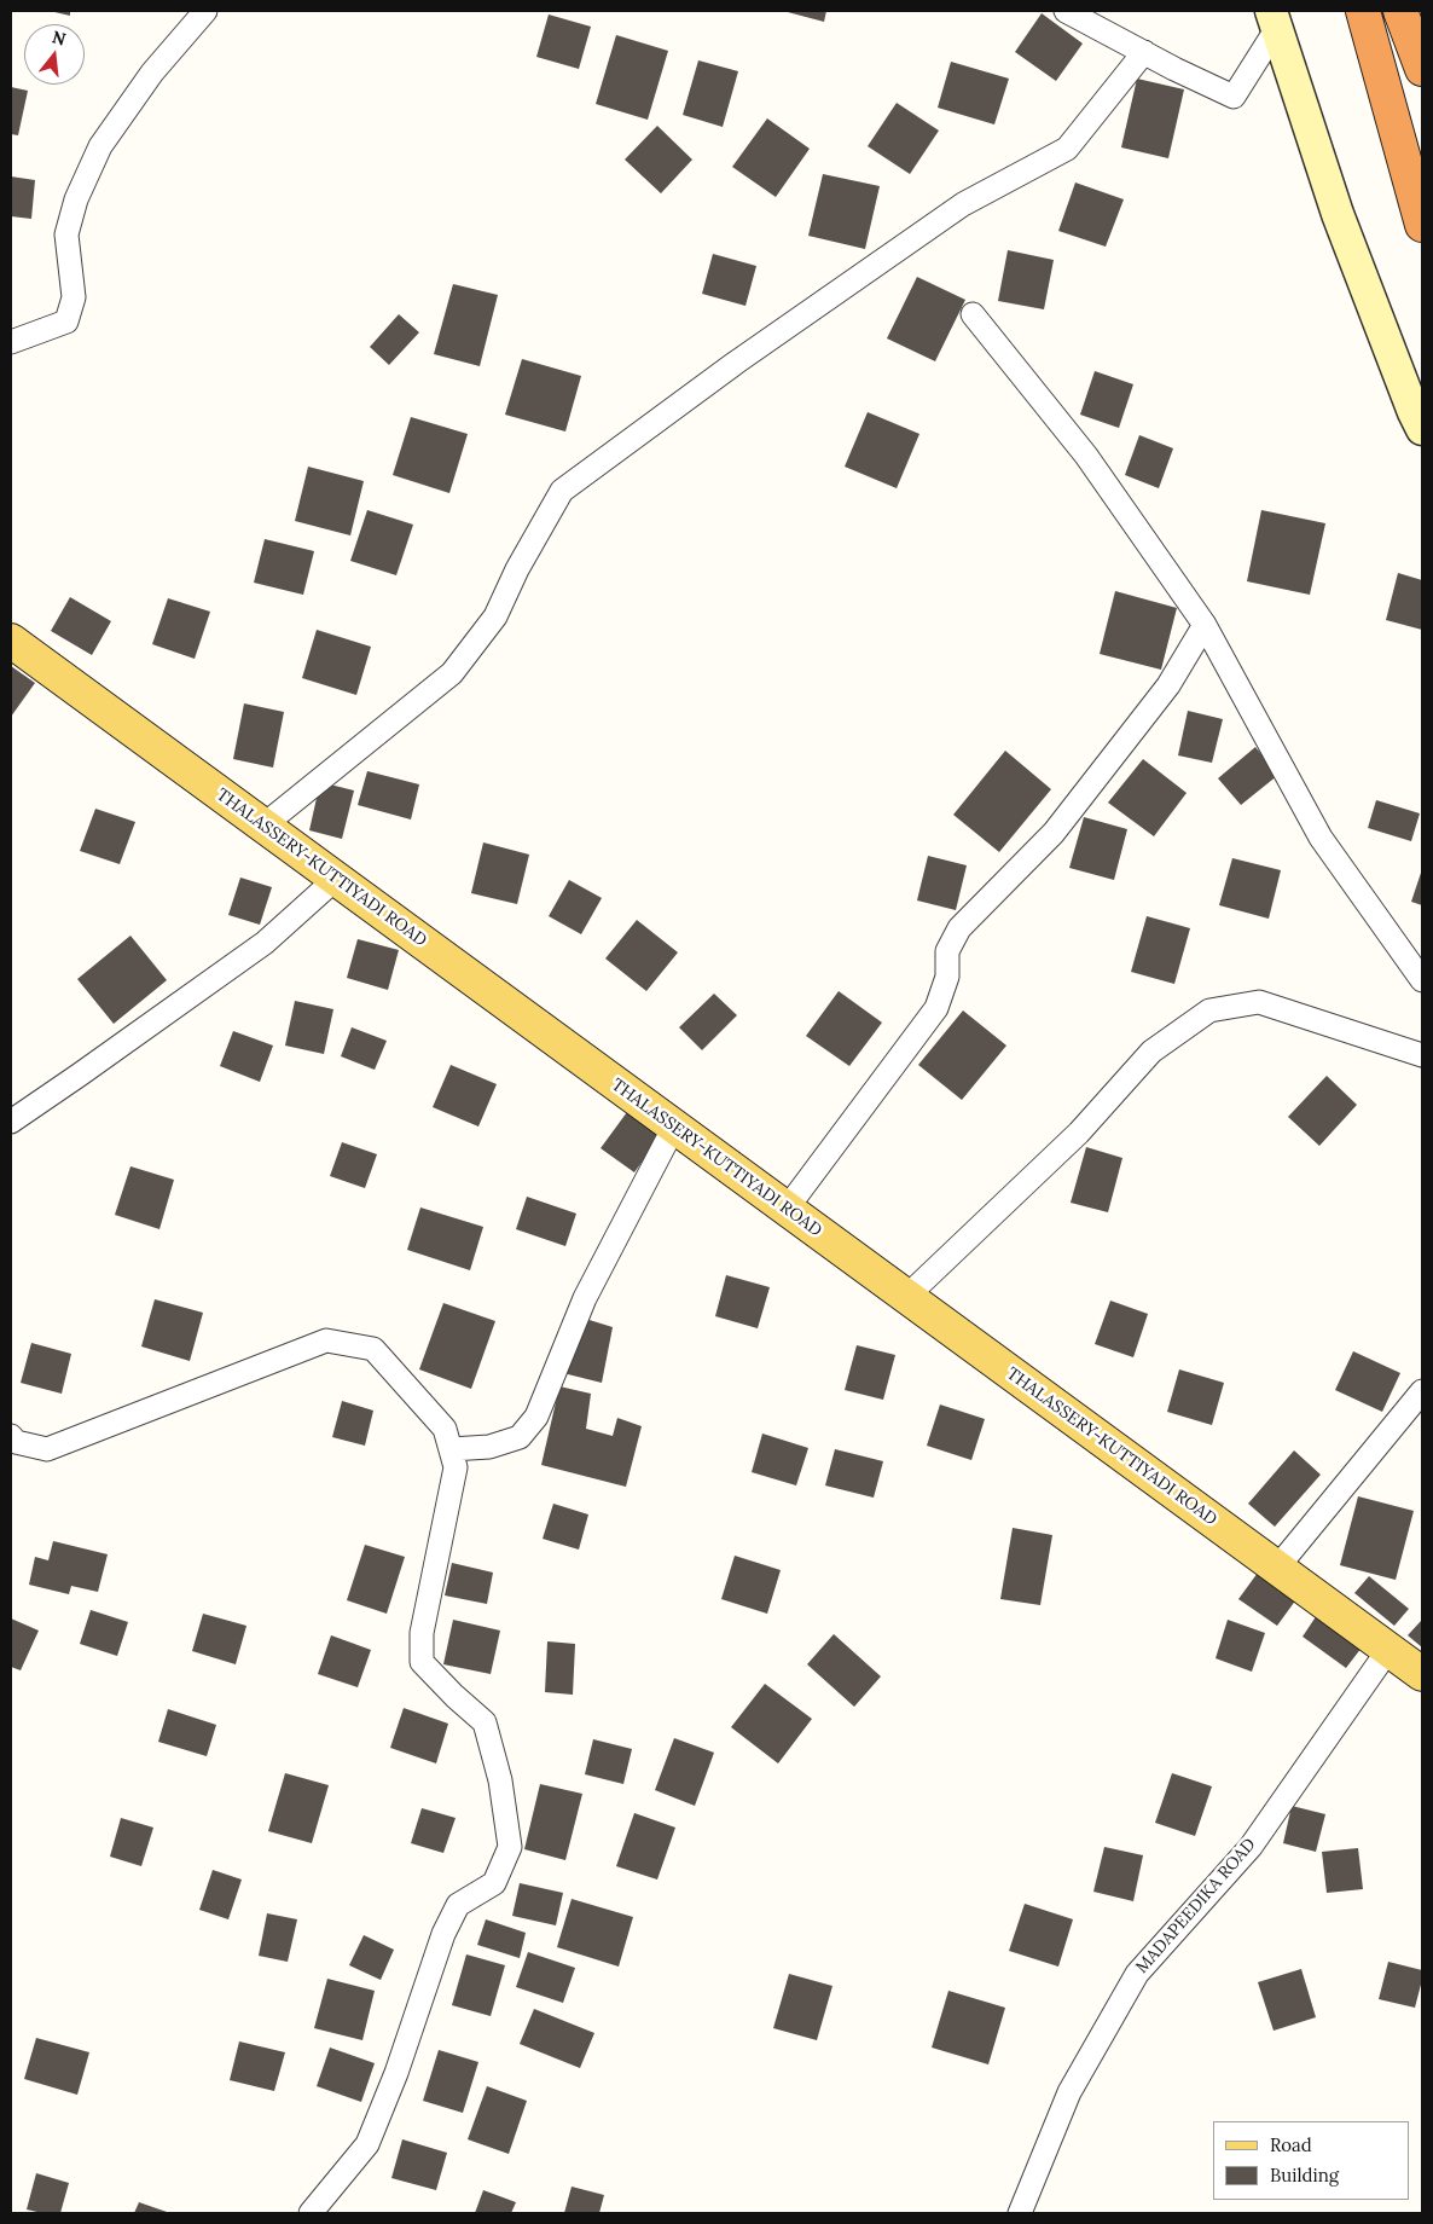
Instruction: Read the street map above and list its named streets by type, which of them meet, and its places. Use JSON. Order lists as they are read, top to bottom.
{
  "streets": {
    "main road": ["THALASSERY-KUTTIYADI ROAD"],
    "street": ["MADAPEEDIKA ROAD"]
  },
  "crossings": [
    ["THALASSERY-KUTTIYADI ROAD", "MADAPEEDIKA ROAD"]
  ],
  "legend": ["Road", "Building"],
  "north": "top"
}
